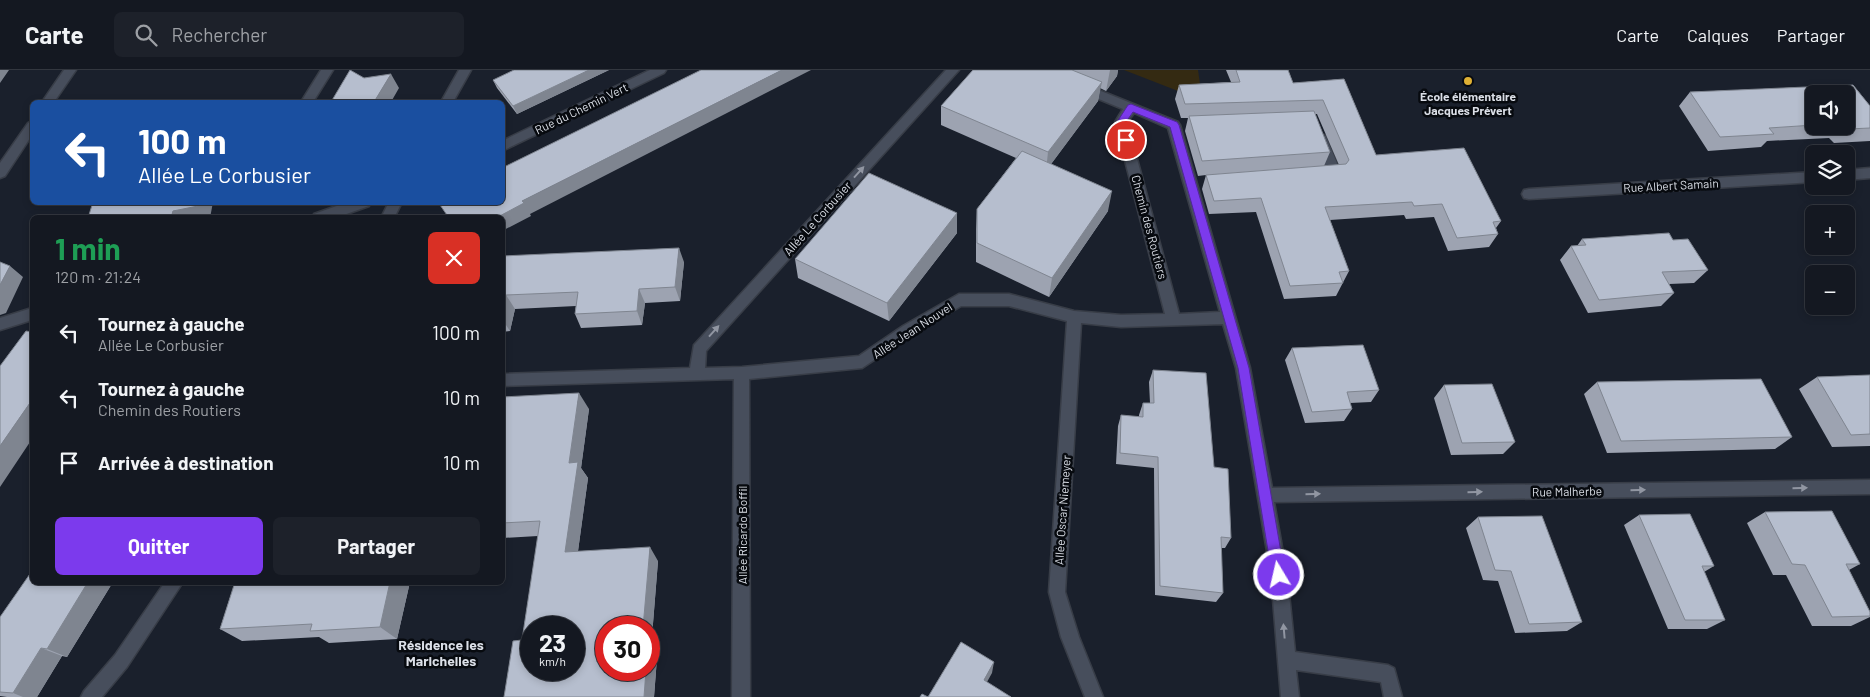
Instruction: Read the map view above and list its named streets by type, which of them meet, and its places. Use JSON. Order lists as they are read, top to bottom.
{
  "streets": {
    "street": [
      "Rue du Chemin Vert",
      "Rue Albert Samain",
      "Allée Le Corbusier",
      "Chemin des Routiers",
      "Allée Jean Nouvel",
      "Rue Malherbe",
      "Allée Oscar Niemeyer",
      "Allée Ricardo Boffil"
    ]
  },
  "crossings": [
    ["Allée Le Corbusier", "Allée Jean Nouvel"],
    ["Chemin des Routiers", "Allée Jean Nouvel"],
    ["Allée Jean Nouvel", "Allée Oscar Niemeyer"],
    ["Allée Jean Nouvel", "Allée Ricardo Boffil"]
  ],
  "one_way": ["Allée Le Corbusier", "Rue Malherbe"],
  "districts": ["Résidence les Marichelles"],
  "places": ["École élémentaire Jacques Prévert"],
  "page": {
    "header": "Carte",
    "search": "Rechercher",
    "nav": ["Carte", "Calques", "Partager"],
    "map_buttons": ["+", "−"],
    "turn": ["100 m", "Allée Le Corbusier"],
    "heading": ["1 min", "120 m · 21:24"],
    "list": [
      {
        "name": "Tournez à gauche",
        "note": "Allée Le Corbusier",
        "value": "100 m"
      },
      {
        "name": "Tournez à gauche",
        "note": "Chemin des Routiers",
        "value": "10 m"
      },
      {
        "name": "Arrivée à destination",
        "value": "10 m"
      }
    ],
    "buttons": ["Quitter", "Partager"],
    "speed": "23 km/h",
    "limit": "30"
  }
}
